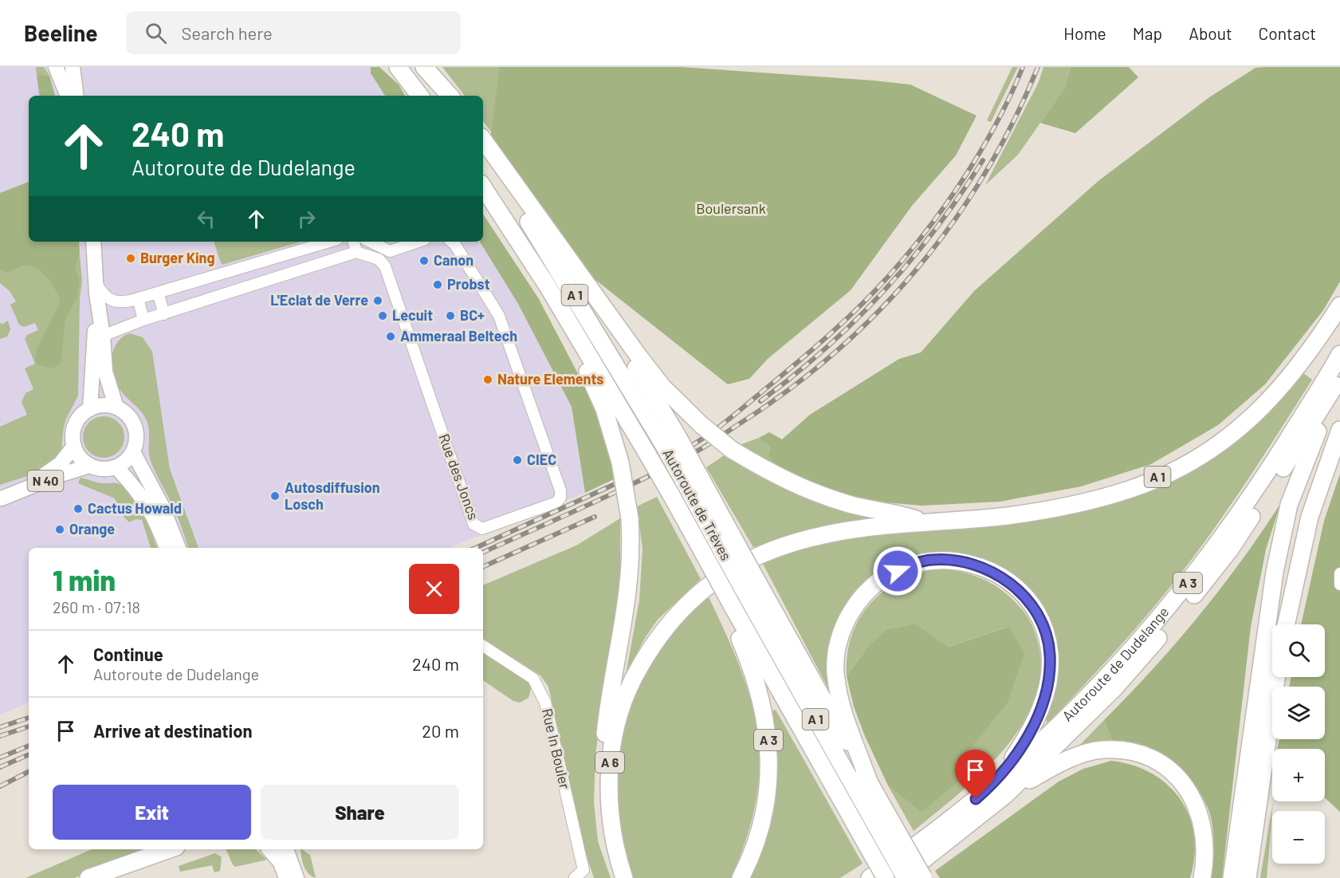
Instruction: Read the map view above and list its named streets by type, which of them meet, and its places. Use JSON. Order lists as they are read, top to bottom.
{
  "streets": {
    "highway": [
      "A 1",
      "Autoroute de Trèves",
      "A 3",
      "Autoroute de Dudelange",
      "A 6"
    ],
    "main road": ["N 40"],
    "street": ["Rue des Joncs", "Rue In Bouler"]
  },
  "crossings": [
    ["A 1", "Autoroute de Trèves"],
    ["A 1", "A 3"],
    ["A 1", "Autoroute de Dudelange"],
    ["A 1", "A 6"],
    ["Autoroute de Trèves", "A 3"],
    ["A 3", "Autoroute de Dudelange"]
  ],
  "parks": ["Boulersank"],
  "places": [
    "Burger King",
    "Canon",
    "Probst",
    "L'Eclat de Verre",
    "Lecuit",
    "BC+",
    "Ammeraal Beltech",
    "Nature Elements",
    "CIEC",
    "Autosdiffusion Losch",
    "Cactus Howald",
    "Orange"
  ],
  "page": {
    "header": "Beeline",
    "search": "Search here",
    "nav": [
      "Home",
      "Map",
      "About",
      "Contact"
    ],
    "turn": ["240 m", "Autoroute de Dudelange"],
    "heading": ["1 min", "260 m · 07:18"],
    "map_buttons": ["+", "−"],
    "list": [
      {
        "name": "Continue",
        "note": "Autoroute de Dudelange",
        "value": "240 m"
      },
      {
        "name": "Arrive at destination",
        "value": "20 m"
      }
    ],
    "buttons": ["Exit", "Share"]
  }
}
